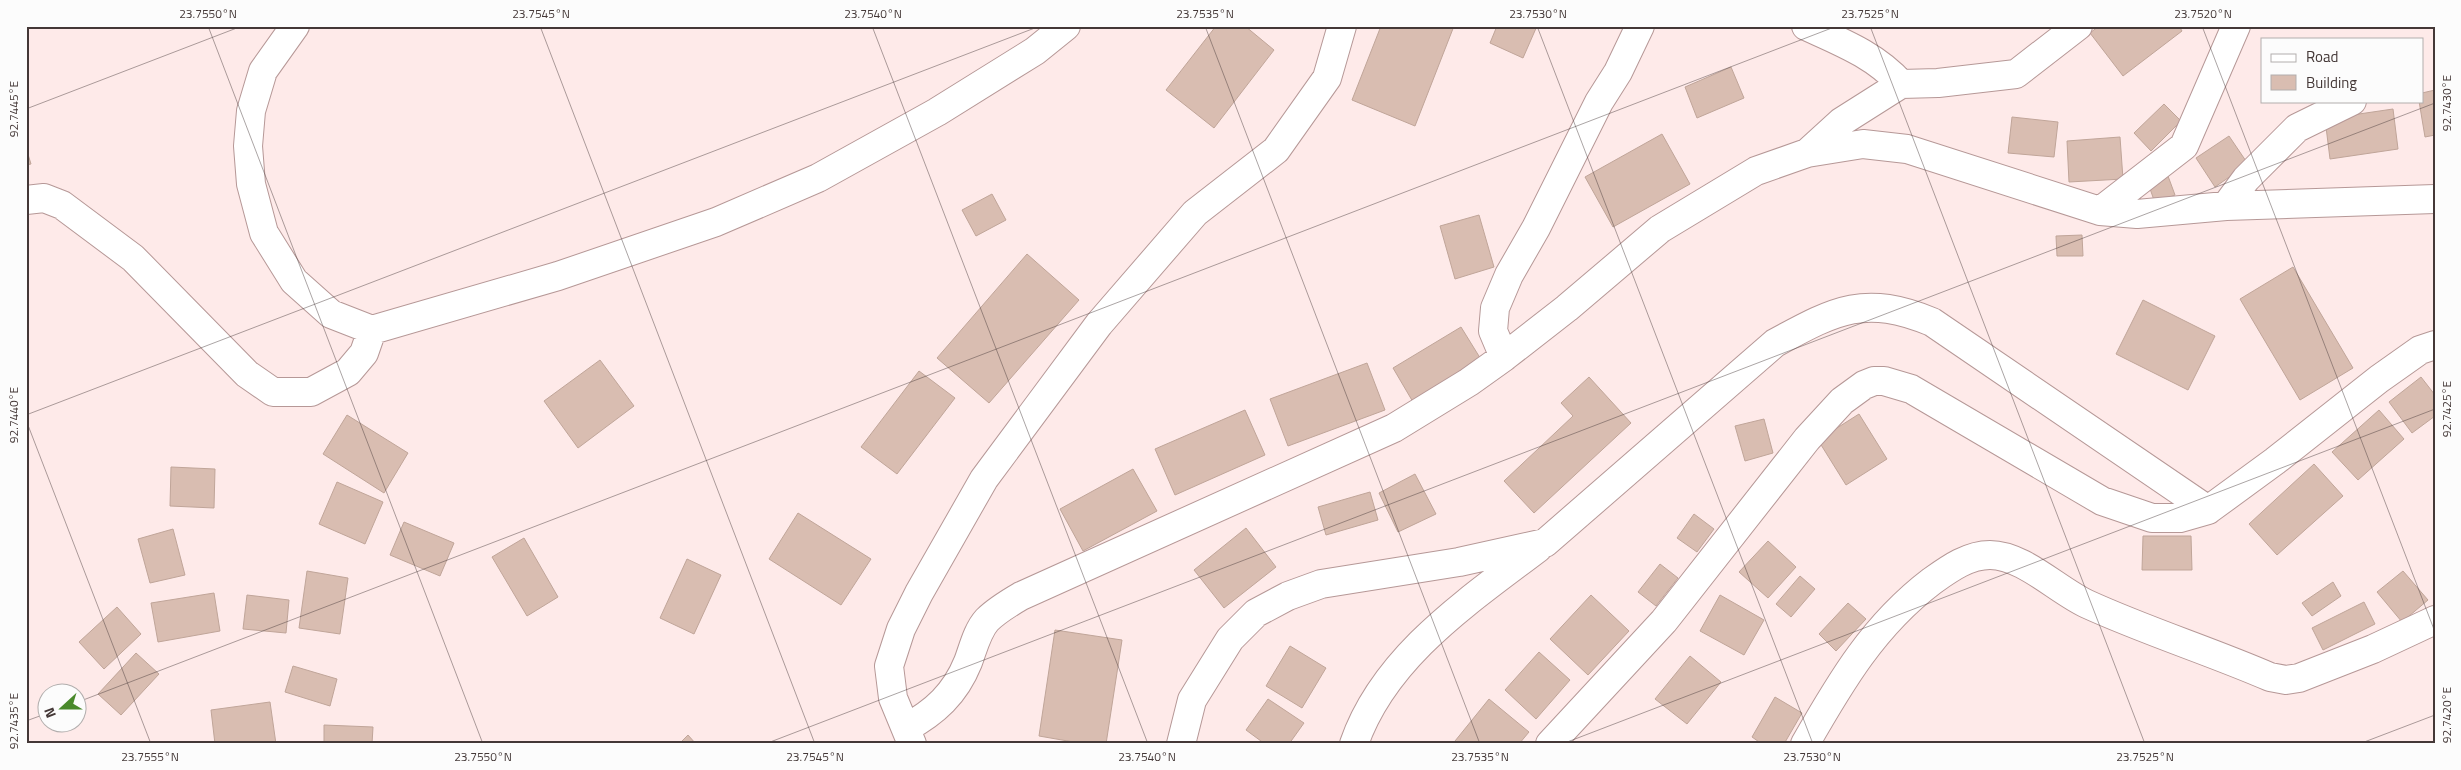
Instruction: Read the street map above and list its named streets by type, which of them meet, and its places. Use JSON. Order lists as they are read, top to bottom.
{
  "legend": ["Road", "Building"],
  "north": "left",
  "coordinates": [
    "23.7550°N",
    "23.7545°N",
    "23.7540°N",
    "23.7535°N",
    "23.7530°N",
    "23.7525°N",
    "23.7520°N",
    "92.7430°E",
    "92.7445°E",
    "92.7425°E",
    "92.7440°E",
    "92.7420°E",
    "92.7435°E",
    "23.7555°N"
  ]
}
